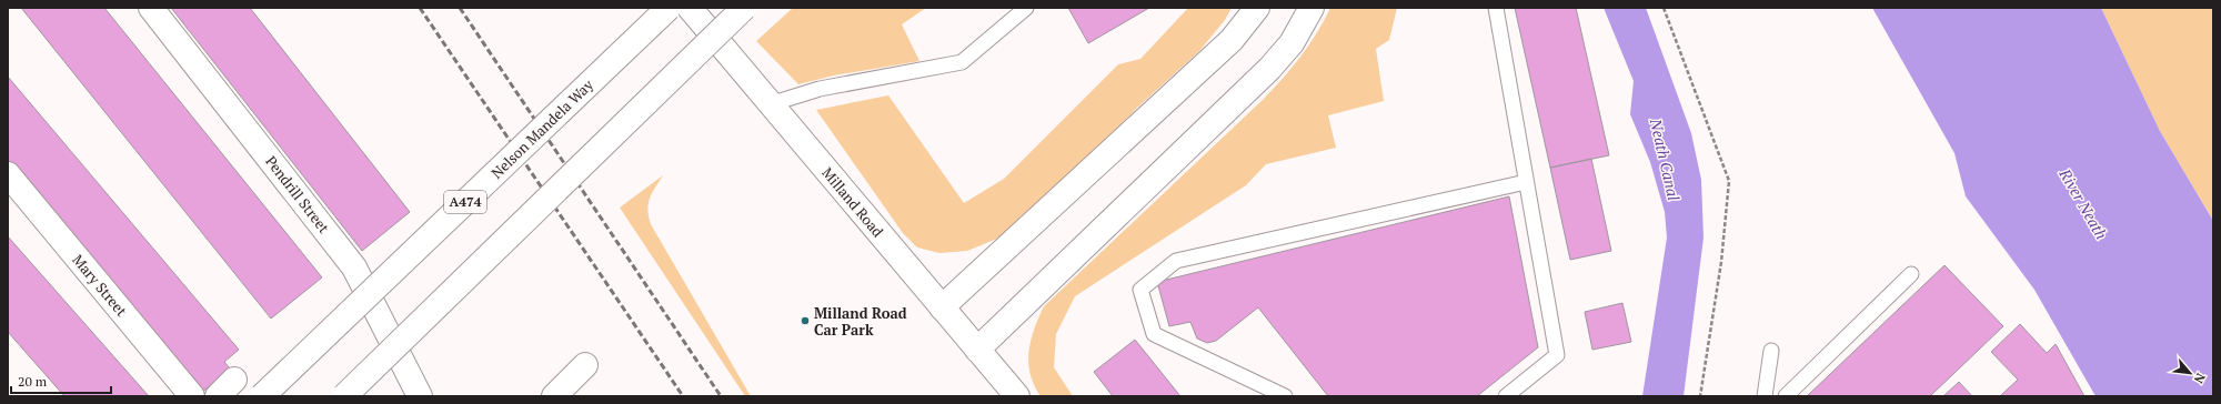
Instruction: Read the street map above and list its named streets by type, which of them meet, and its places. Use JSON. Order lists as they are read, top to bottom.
{
  "streets": {
    "main road": [
      "Nelson Mandela Way",
      "Pendrill Street",
      "A474",
      "Milland Road",
      "Mary Street"
    ]
  },
  "water": ["Neath Canal", "River Neath"],
  "places": ["Milland Road Car Park"],
  "scale_bar": "20 m",
  "north": "bottom right"
}
